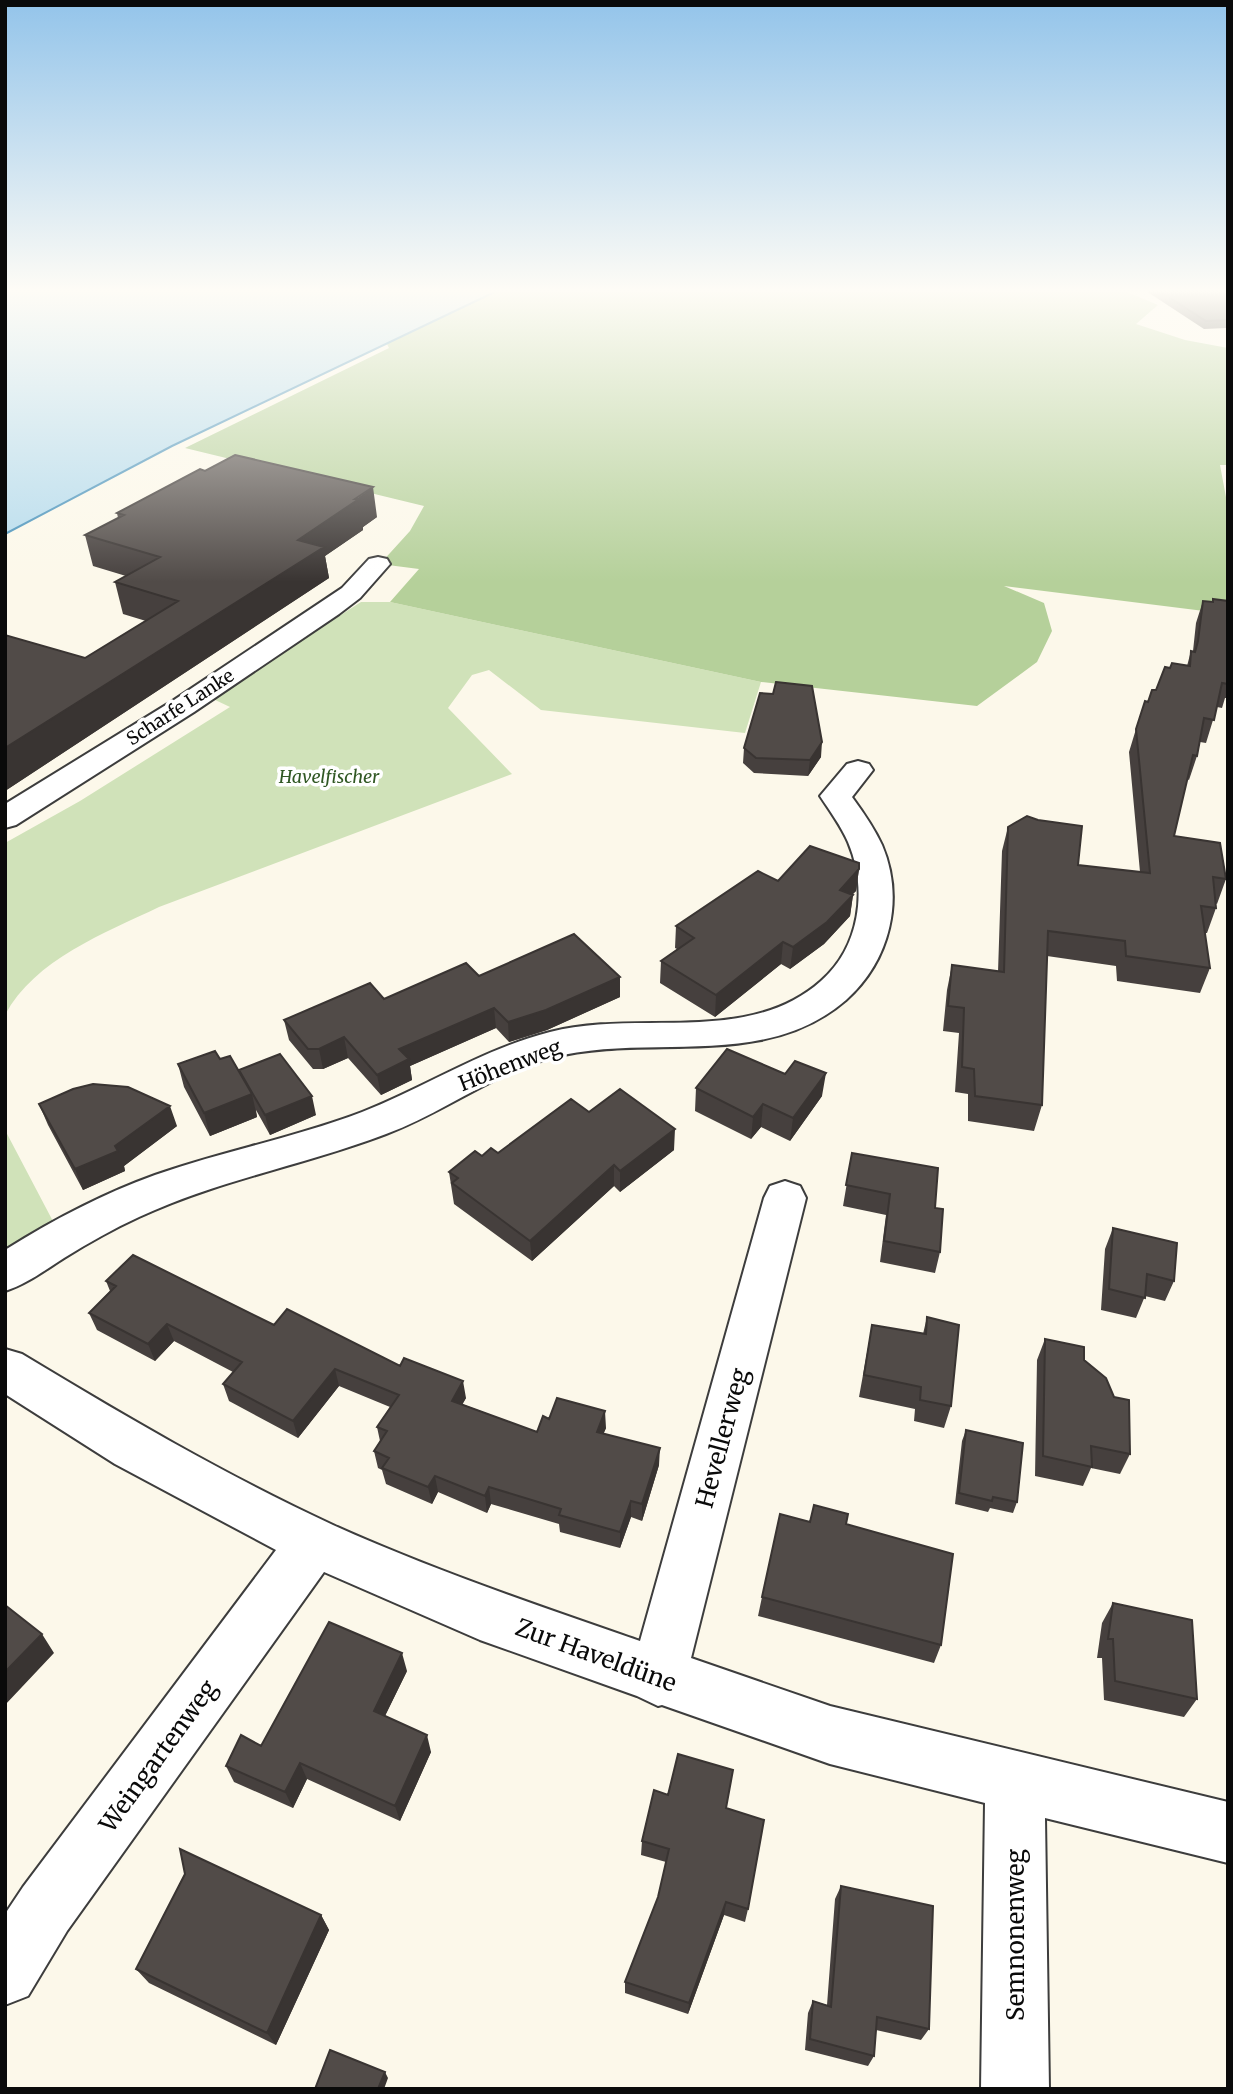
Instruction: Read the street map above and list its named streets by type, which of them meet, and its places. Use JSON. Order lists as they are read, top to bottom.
{
  "streets": {
    "street": [
      "Scharfe Lanke",
      "Höhenweg",
      "Hevellerweg",
      "Zur Haveldüne",
      "Weingartenweg",
      "Semnonenweg"
    ]
  },
  "crossings": [
    ["Hevellerweg", "Zur Haveldüne"],
    ["Zur Haveldüne", "Weingartenweg"],
    ["Zur Haveldüne", "Semnonenweg"]
  ],
  "parks": ["Havelfischer"]
}
